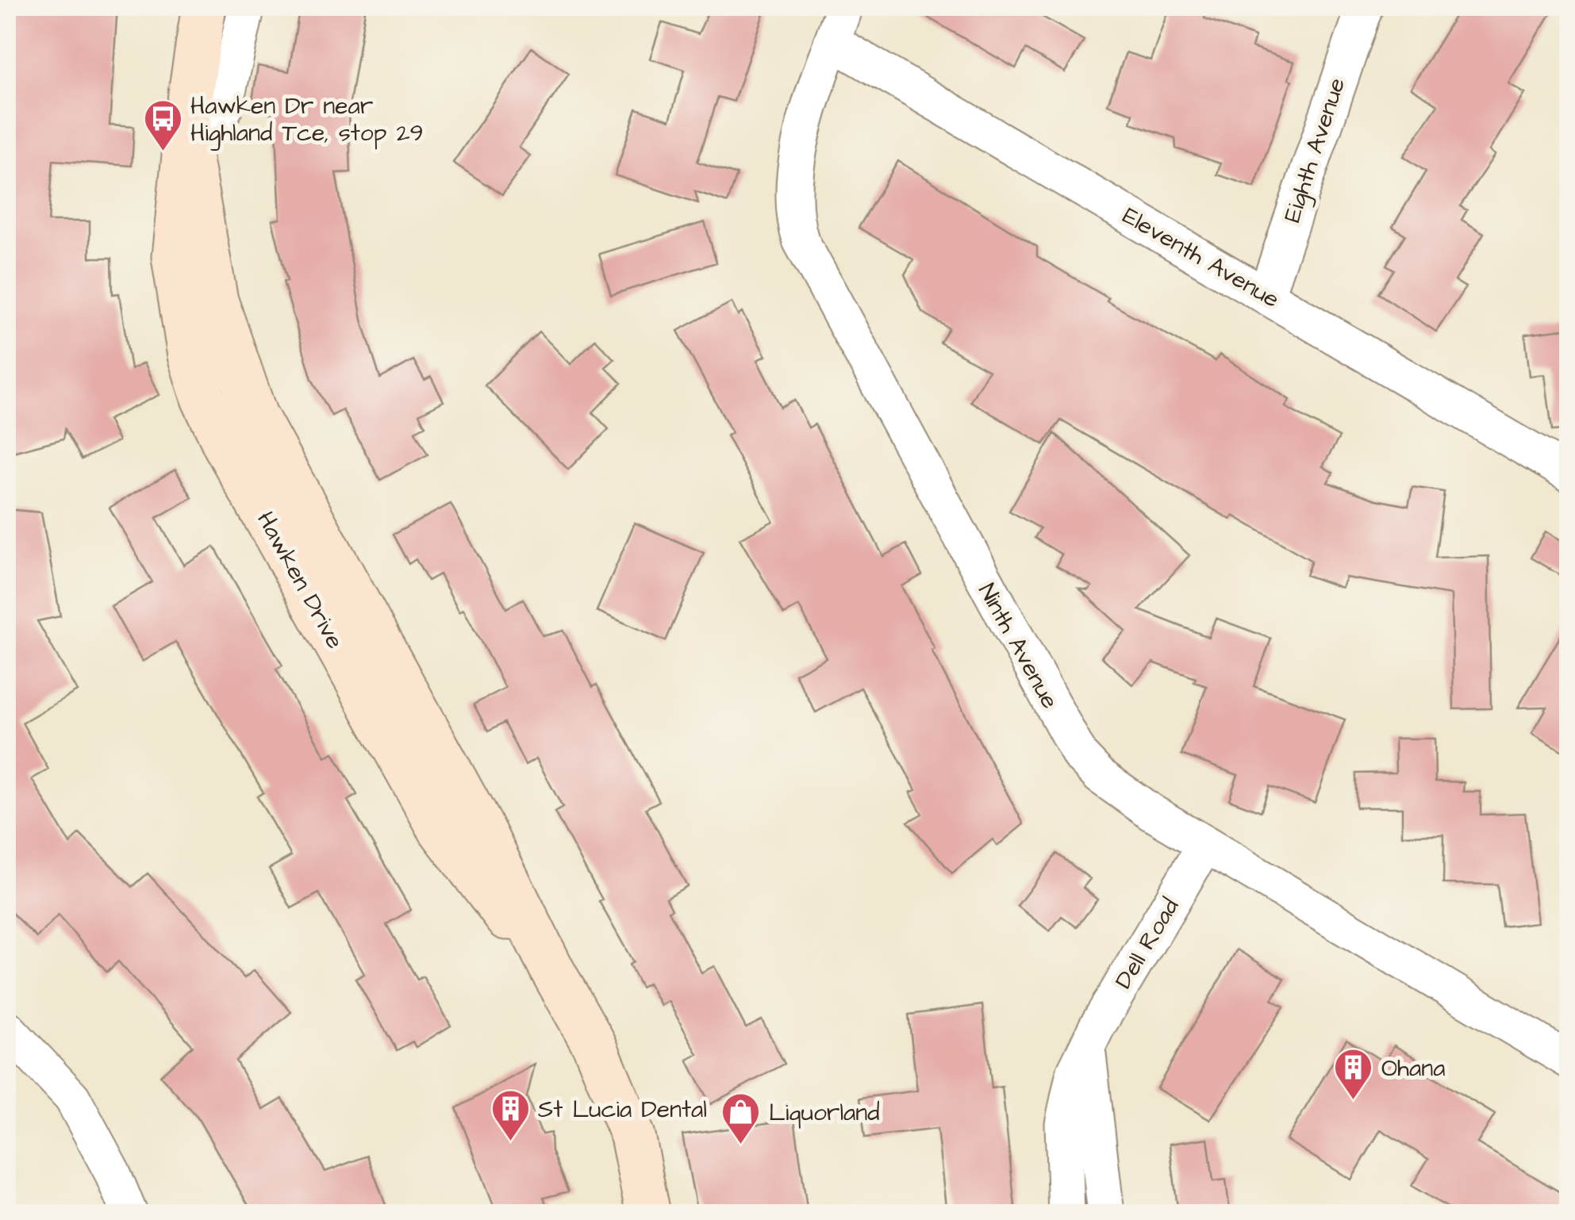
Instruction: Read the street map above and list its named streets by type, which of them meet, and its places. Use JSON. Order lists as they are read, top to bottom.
{
  "streets": {
    "main road": ["Hawken Drive"],
    "street": [
      "Eighth Avenue",
      "Eleventh Avenue",
      "Ninth Avenue",
      "Dell Road"
    ]
  },
  "crossings": [
    ["Eighth Avenue", "Eleventh Avenue"],
    ["Eleventh Avenue", "Ninth Avenue"],
    ["Ninth Avenue", "Dell Road"]
  ],
  "places": {
    "bus stop": ["Hawken Dr near Highland Tce, stop 29"],
    "building": ["Ohana", "St Lucia Dental"],
    "shop": ["Liquorland"]
  }
}
